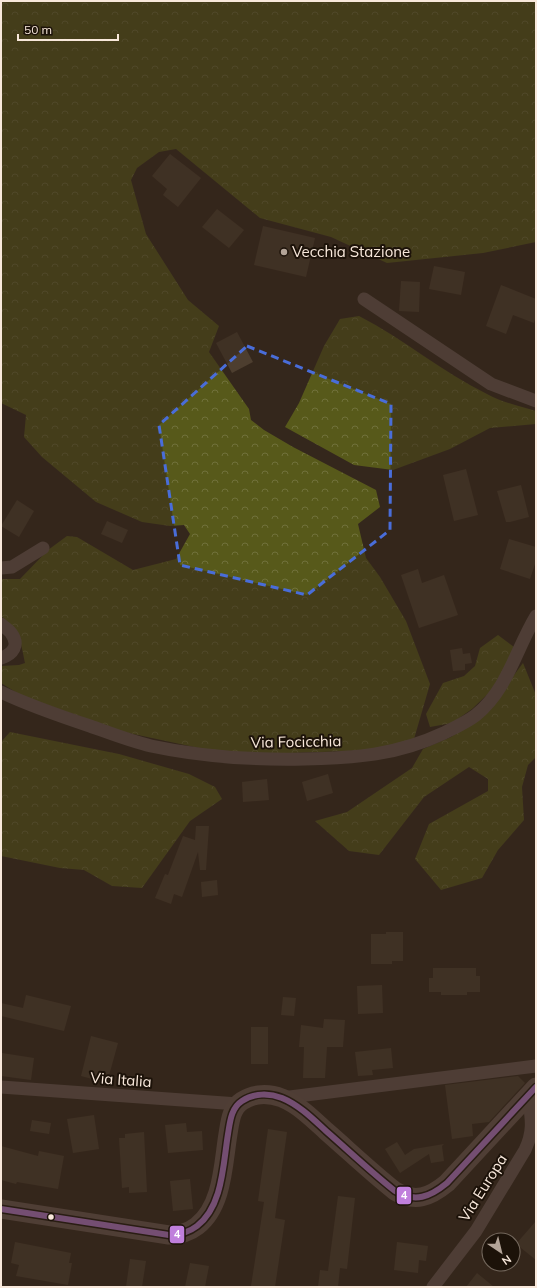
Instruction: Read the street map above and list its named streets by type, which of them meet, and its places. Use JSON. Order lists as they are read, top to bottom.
{
  "streets": {
    "street": ["Via Focicchia", "Via Italia", "Via Europa"]
  },
  "places": ["Vecchia Stazione"],
  "lines": ["transit line 4"],
  "scale_bar": "50 m",
  "north": "bottom right"
}
